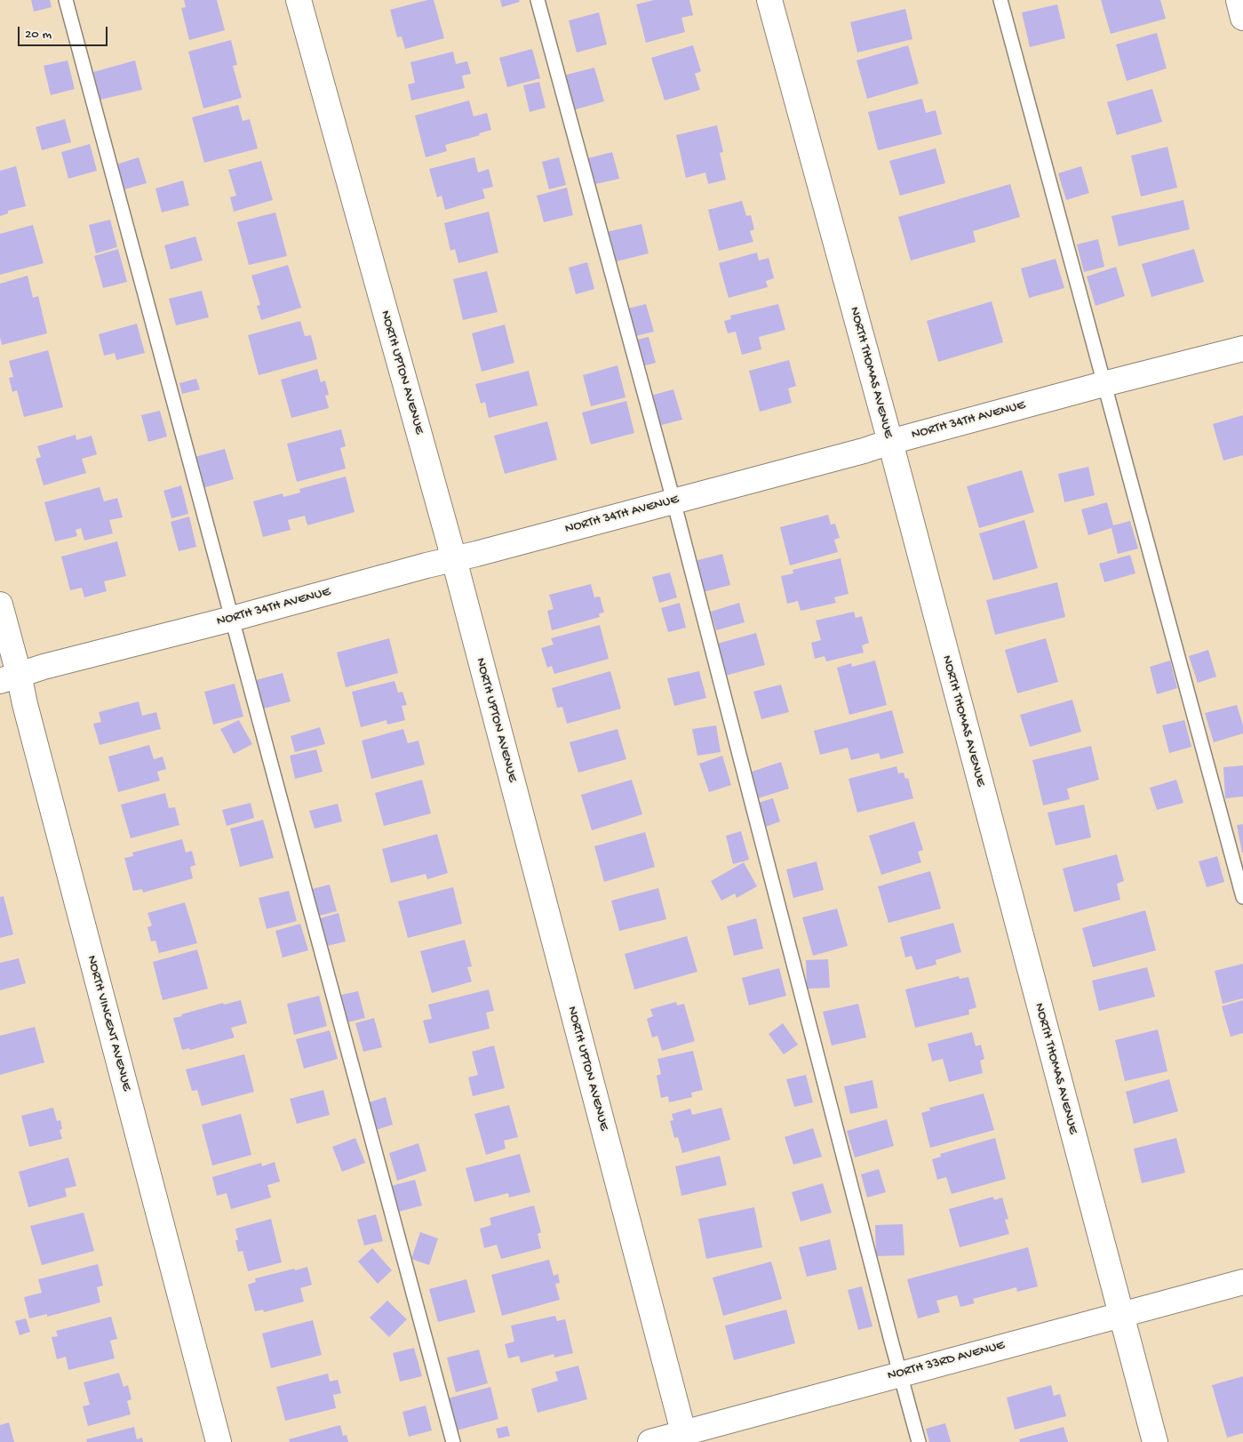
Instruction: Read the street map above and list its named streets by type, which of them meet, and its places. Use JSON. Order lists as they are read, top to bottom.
{
  "streets": {
    "street": [
      "NORTH UPTON AVENUE",
      "NORTH THOMAS AVENUE",
      "NORTH 34TH AVENUE",
      "NORTH VINCENT AVENUE",
      "NORTH 33RD AVENUE"
    ]
  },
  "crossings": [
    ["NORTH UPTON AVENUE", "NORTH 34TH AVENUE"],
    ["NORTH UPTON AVENUE", "NORTH 33RD AVENUE"],
    ["NORTH THOMAS AVENUE", "NORTH 34TH AVENUE"],
    ["NORTH THOMAS AVENUE", "NORTH 33RD AVENUE"],
    ["NORTH 34TH AVENUE", "NORTH VINCENT AVENUE"]
  ],
  "scale_bar": "20 m"
}
